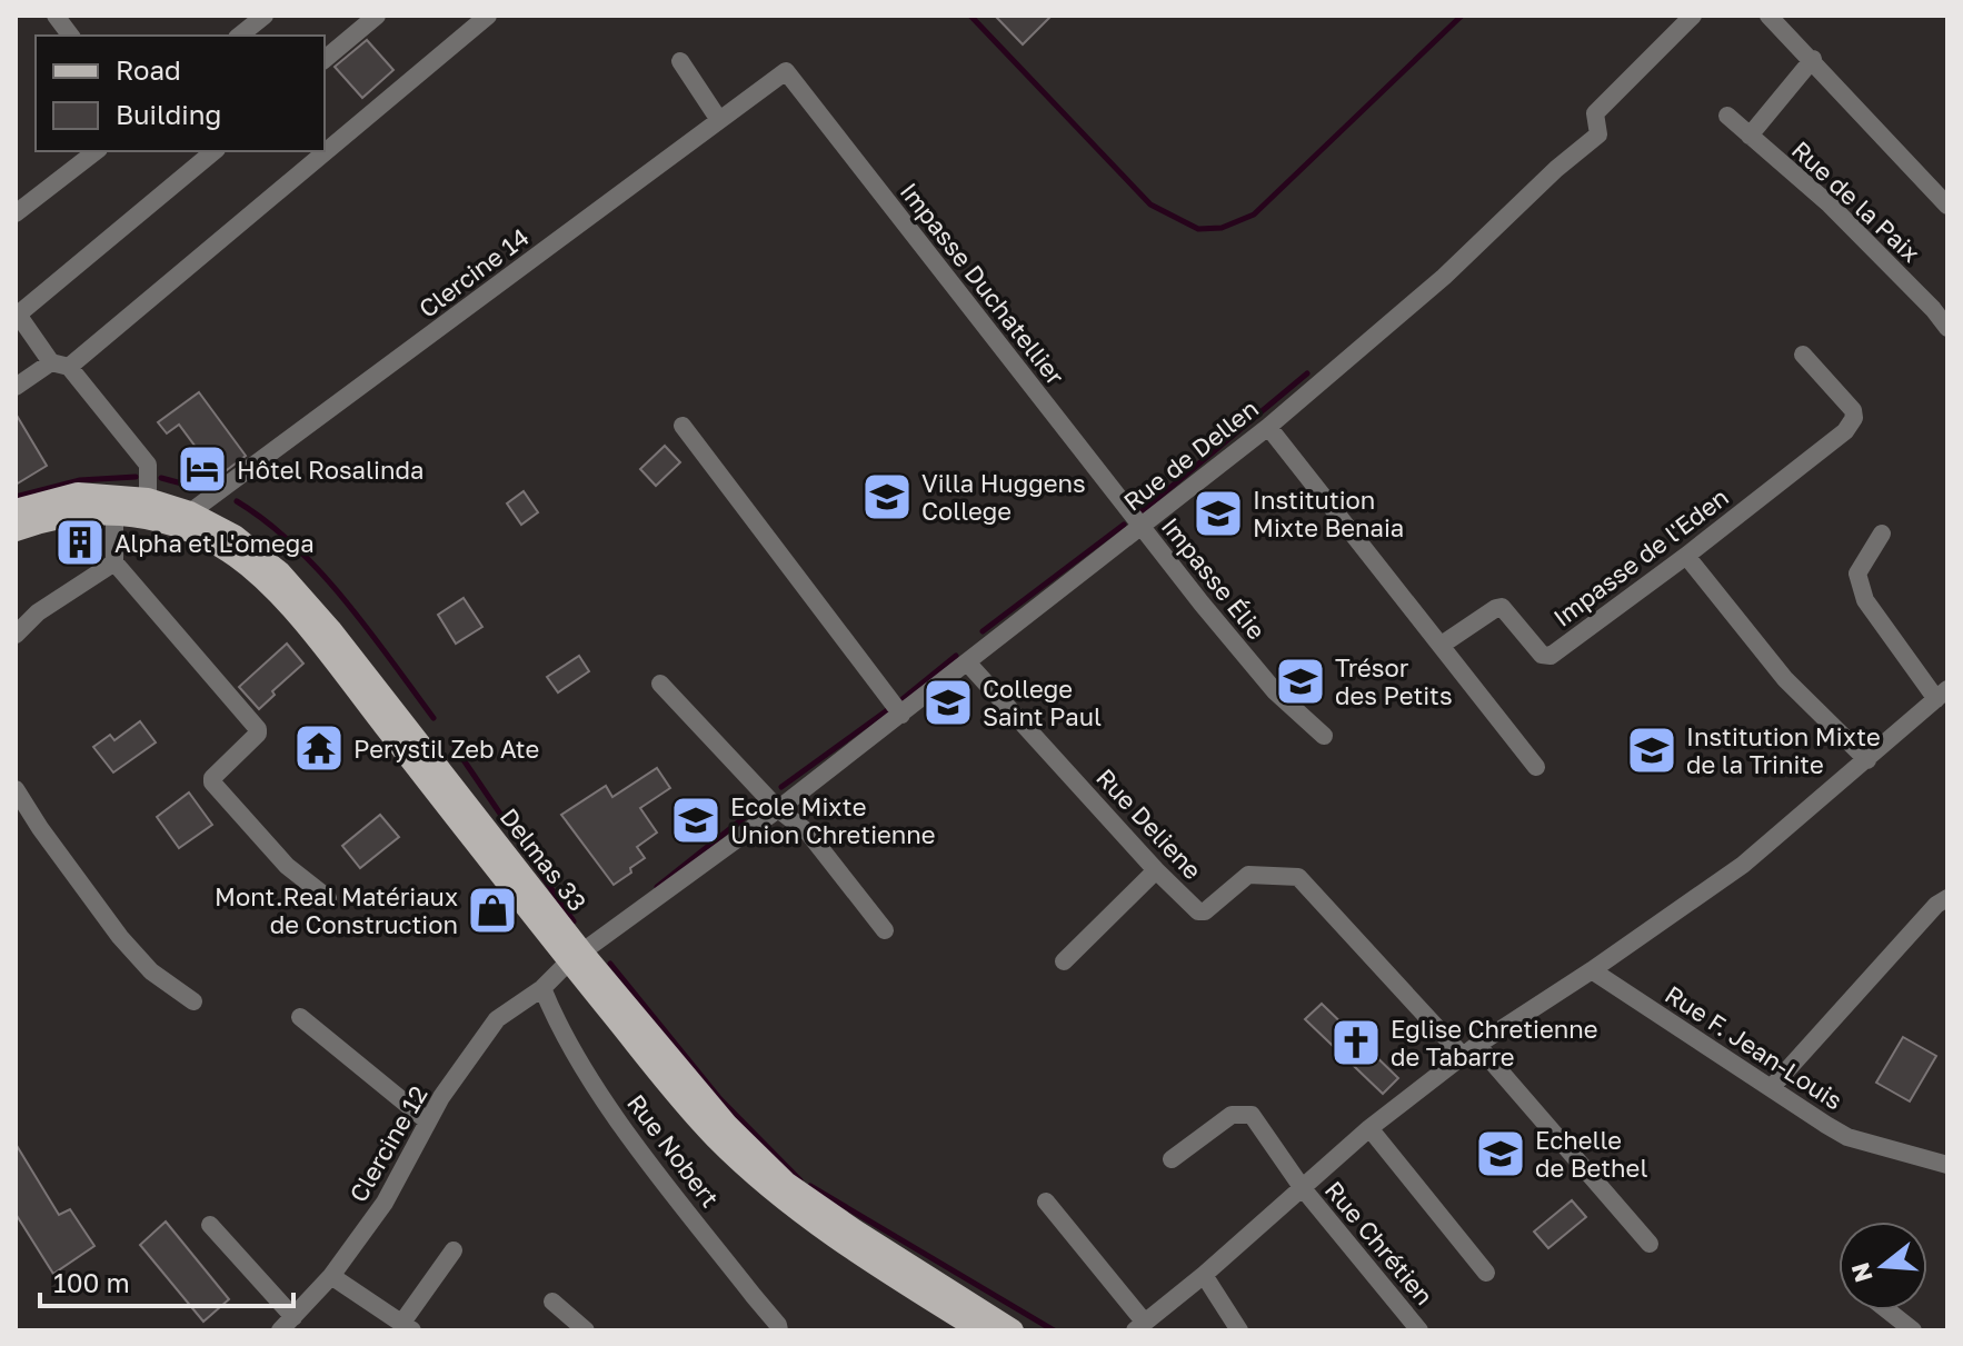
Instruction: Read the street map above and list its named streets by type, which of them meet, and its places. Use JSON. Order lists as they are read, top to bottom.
{
  "streets": {
    "main road": ["Delmas 33"],
    "street": [
      "Rue de la Paix",
      "Clercine 14",
      "Impasse Duchatellier",
      "Rue de Dellen",
      "Impasse de l'Eden",
      "Impasse Élie",
      "Rue Deliene",
      "Rue F. Jean-Louis",
      "Clercine 12",
      "Rue Nobert",
      "Rue Chrétien"
    ]
  },
  "crossings": [
    ["Clercine 14", "Impasse Duchatellier"],
    ["Clercine 14", "Delmas 33"],
    ["Impasse Duchatellier", "Rue de Dellen"],
    ["Impasse Duchatellier", "Impasse Élie"],
    ["Rue de Dellen", "Impasse Élie"],
    ["Rue de Dellen", "Rue Deliene"],
    ["Rue de Dellen", "Delmas 33"],
    ["Rue de Dellen", "Clercine 12"],
    ["Delmas 33", "Clercine 12"],
    ["Clercine 12", "Rue Nobert"]
  ],
  "places": {
    "hotel": ["Hôtel Rosalinda"],
    "school or university": [
      "Villa Huggens College",
      "Institution Mixte Benaia",
      "Trésor des Petits",
      "College Saint Paul",
      "Institution Mixte de la Trinite",
      "Ecole Mixte Union Chretienne",
      "Echelle de Bethel"
    ],
    "building": ["Alpha et L'omega"],
    "temple": ["Perystil Zeb Ate"],
    "shop": ["Mont.Real Matériaux de Construction"],
    "church": ["Eglise Chretienne de Tabarre"]
  },
  "legend": ["Road", "Building"],
  "scale_bar": "100 m",
  "north": "left"
}
